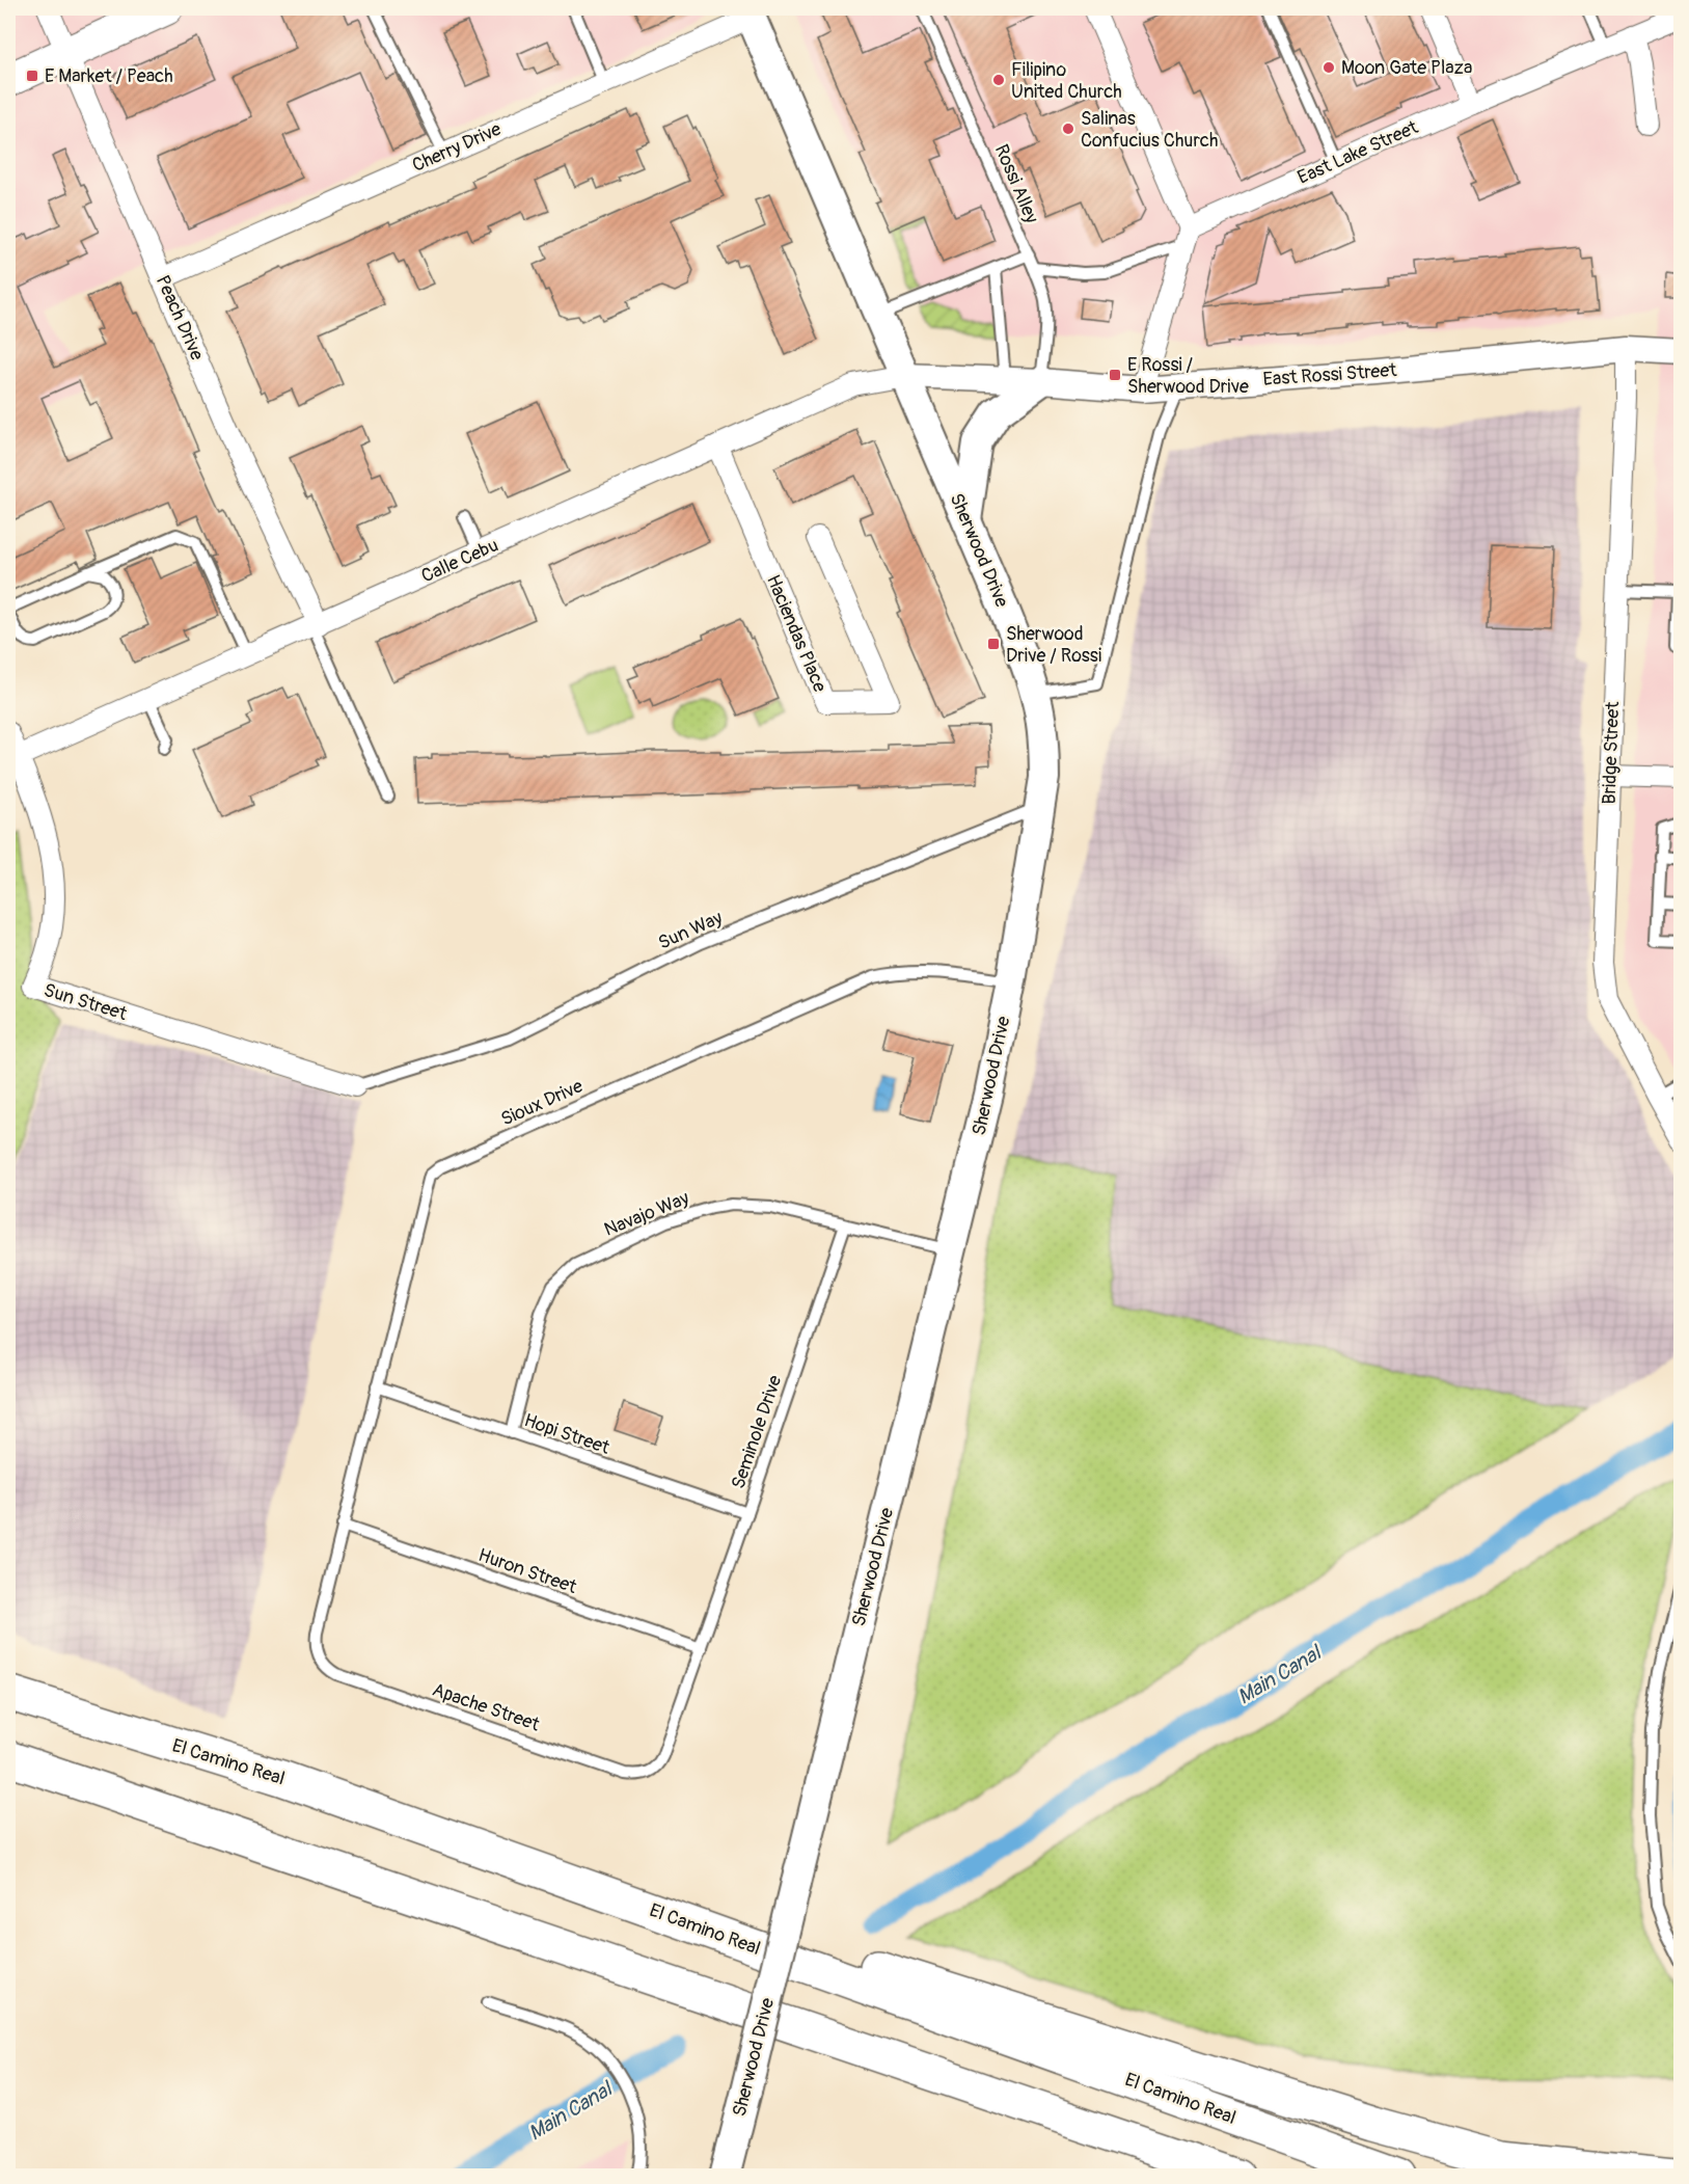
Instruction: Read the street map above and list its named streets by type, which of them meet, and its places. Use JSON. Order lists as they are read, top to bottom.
{
  "streets": {
    "highway": ["El Camino Real"],
    "main road": ["Sherwood Drive"],
    "street": [
      "Cherry Drive",
      "East Lake Street",
      "Peach Drive",
      "East Rossi Street",
      "Calle Cebu",
      "Haciendas Place",
      "Bridge Street",
      "Sun Street"
    ],
    "lane": [
      "Rossi Alley",
      "Sun Way",
      "Sioux Drive",
      "Navajo Way",
      "Seminole Drive",
      "Hopi Street",
      "Huron Street",
      "Apache Street"
    ]
  },
  "crossings": [
    ["Cherry Drive", "Peach Drive"],
    ["Cherry Drive", "Sherwood Drive"],
    ["Rossi Alley", "East Rossi Street"],
    ["Peach Drive", "Calle Cebu"],
    ["East Rossi Street", "Sherwood Drive"],
    ["East Rossi Street", "Calle Cebu"],
    ["East Rossi Street", "Bridge Street"],
    ["Sherwood Drive", "Calle Cebu"],
    ["Sherwood Drive", "Sun Way"],
    ["Sherwood Drive", "Sioux Drive"],
    ["Sherwood Drive", "Navajo Way"],
    ["Calle Cebu", "Haciendas Place"],
    ["Calle Cebu", "Sun Street"],
    ["Sun Way", "Sun Street"],
    ["Sioux Drive", "Hopi Street"],
    ["Sioux Drive", "Huron Street"],
    ["Sioux Drive", "Apache Street"],
    ["Navajo Way", "Seminole Drive"],
    ["Navajo Way", "Hopi Street"],
    ["Seminole Drive", "Hopi Street"],
    ["Seminole Drive", "Huron Street"],
    ["Seminole Drive", "Apache Street"],
    ["Huron Street", "Apache Street"]
  ],
  "water": ["Main Canal"],
  "places": {
    "other": ["Moon Gate Plaza", "Filipino United Church", "Salinas Confucius Church"],
    "transit": ["E Market / Peach", "E Rossi / Sherwood Drive", "Sherwood Drive / Rossi"]
  }
}
